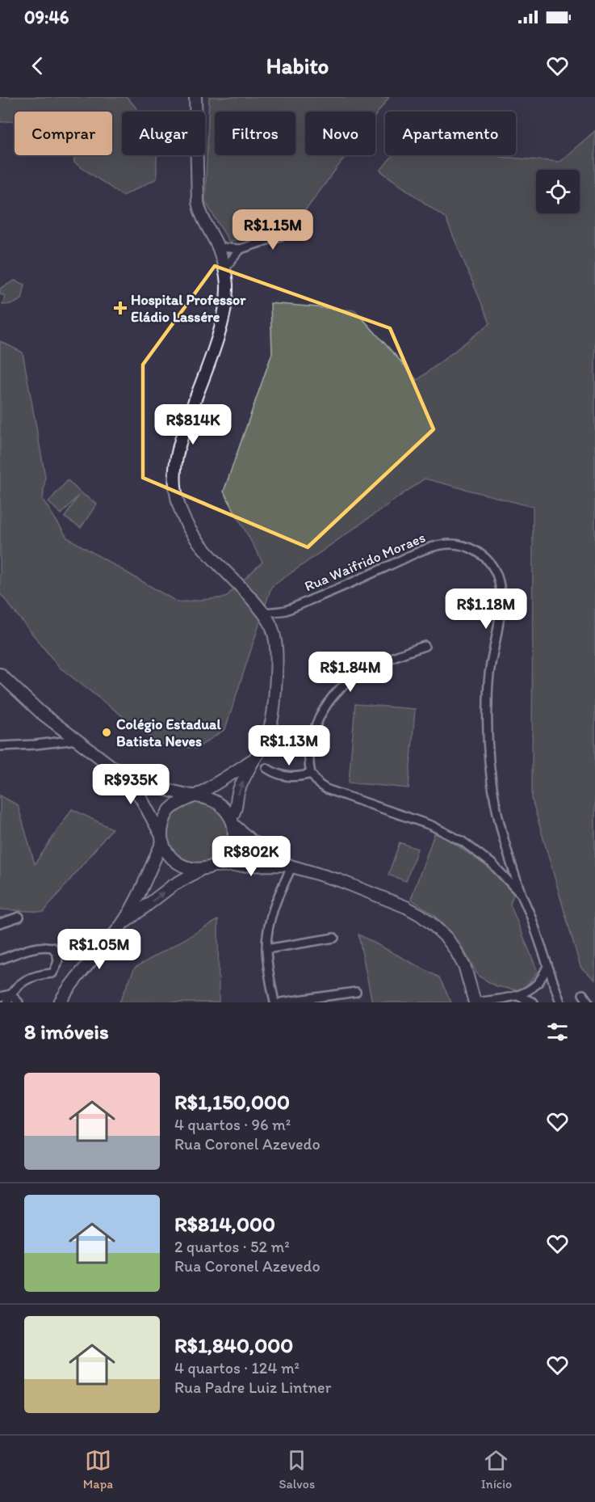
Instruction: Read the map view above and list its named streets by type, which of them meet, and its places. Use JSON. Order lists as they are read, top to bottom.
{
  "streets": {
    "street": ["Rua Waifrido Moraes"]
  },
  "places": {
    "health": ["Hospital Professor Eládio Lassére"],
    "other": ["Colégio Estadual Batista Neves"]
  },
  "page": {
    "status": "09:46",
    "header": "Habito",
    "chip": [
      "Comprar",
      "Alugar",
      "Filtros",
      "Novo",
      "Apartamento"
    ],
    "price": [
      "R$1.15M",
      "R$814K",
      "R$1.18M",
      "R$1.84M",
      "R$1.13M",
      "R$935K",
      "R$802K",
      "R$1.05M"
    ],
    "heading": "8 imóveis",
    "list": [
      {
        "name": "R$1,150,000",
        "note": "4 quartos · 96 m² · Rua Coronel Azevedo"
      },
      {
        "name": "R$814,000",
        "note": "2 quartos · 52 m² · Rua Coronel Azevedo"
      },
      {
        "name": "R$1,840,000",
        "note": "4 quartos · 124 m² · Rua Padre Luiz Lintner"
      }
    ],
    "tabs": ["Mapa", "Salvos", "Início"]
  }
}
